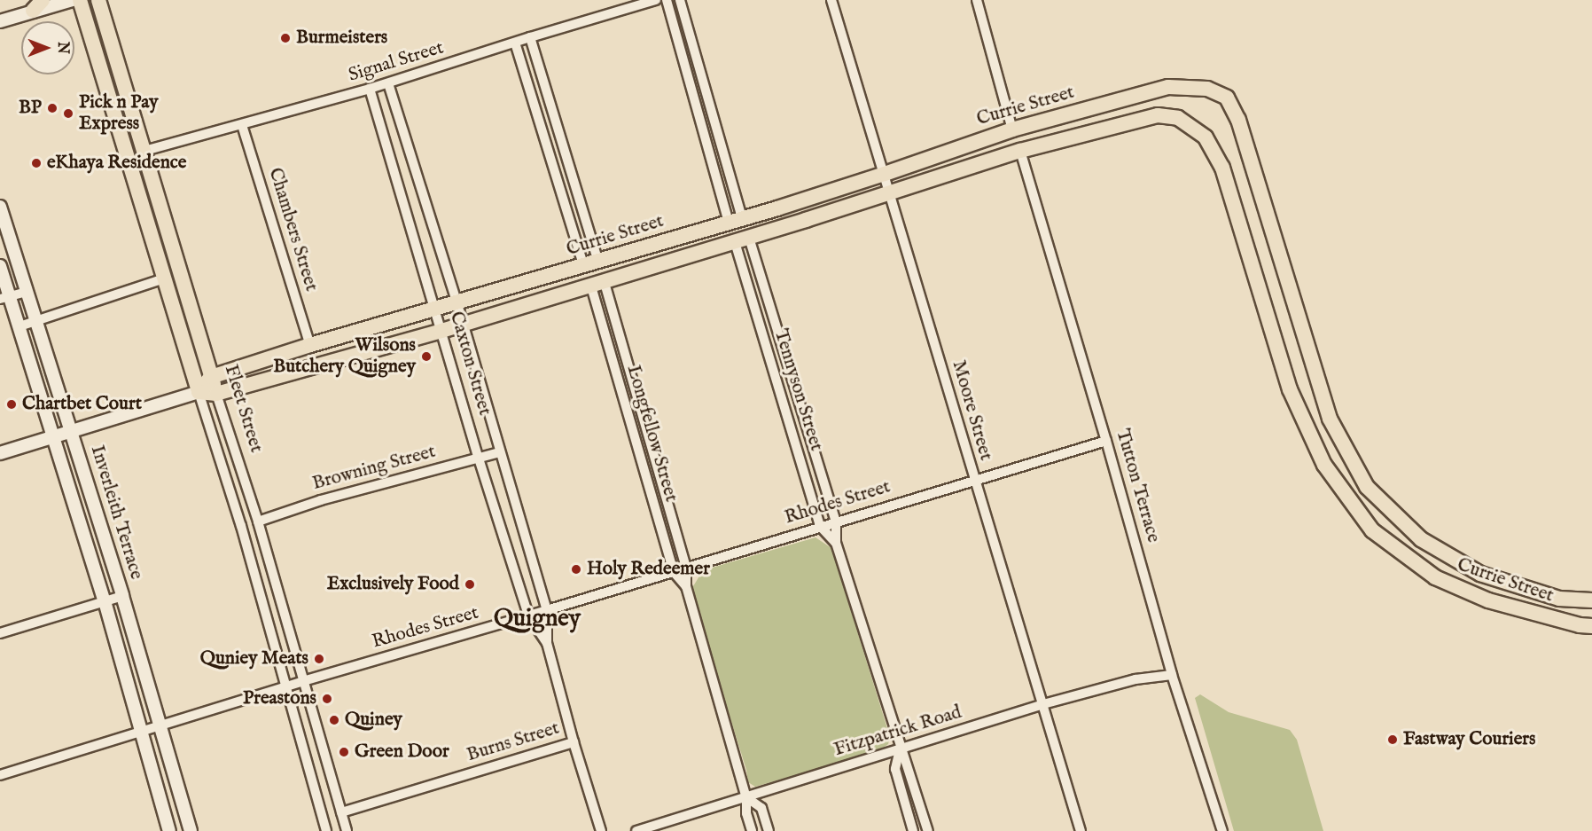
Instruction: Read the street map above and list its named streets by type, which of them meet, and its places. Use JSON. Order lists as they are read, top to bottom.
{
  "streets": {
    "main road": ["Currie Street", "Fleet Street"],
    "street": [
      "Signal Street",
      "Chambers Street",
      "Caxton Street",
      "Tennyson Street",
      "Moore Street",
      "Longfellow Street",
      "Browning Street",
      "Tutton Terrace",
      "Rhodes Street",
      "Inverleith Terrace",
      "Fitzpatrick Road",
      "Burns Street"
    ]
  },
  "crossings": [
    ["Signal Street", "Chambers Street"],
    ["Signal Street", "Caxton Street"],
    ["Signal Street", "Fleet Street"],
    ["Currie Street", "Chambers Street"],
    ["Currie Street", "Caxton Street"],
    ["Currie Street", "Tennyson Street"],
    ["Currie Street", "Fleet Street"],
    ["Currie Street", "Moore Street"],
    ["Currie Street", "Longfellow Street"],
    ["Currie Street", "Tutton Terrace"],
    ["Currie Street", "Inverleith Terrace"],
    ["Caxton Street", "Browning Street"],
    ["Caxton Street", "Rhodes Street"],
    ["Caxton Street", "Burns Street"],
    ["Tennyson Street", "Rhodes Street"],
    ["Tennyson Street", "Fitzpatrick Road"],
    ["Fleet Street", "Browning Street"],
    ["Fleet Street", "Rhodes Street"],
    ["Fleet Street", "Burns Street"],
    ["Moore Street", "Rhodes Street"],
    ["Moore Street", "Fitzpatrick Road"],
    ["Longfellow Street", "Rhodes Street"],
    ["Longfellow Street", "Fitzpatrick Road"],
    ["Tutton Terrace", "Rhodes Street"],
    ["Tutton Terrace", "Fitzpatrick Road"],
    ["Rhodes Street", "Inverleith Terrace"]
  ],
  "districts": ["Quigney"],
  "places": [
    "Burmeisters",
    "BP",
    "Pick n Pay Express",
    "eKhaya Residence",
    "Wilsons Butchery Quigney",
    "Chartbet Court",
    "Holy Redeemer",
    "Exclusively Food",
    "Quniey Meats",
    "Preastons",
    "Quiney",
    "Fastway Couriers",
    "Green Door"
  ],
  "north": "right"
}
